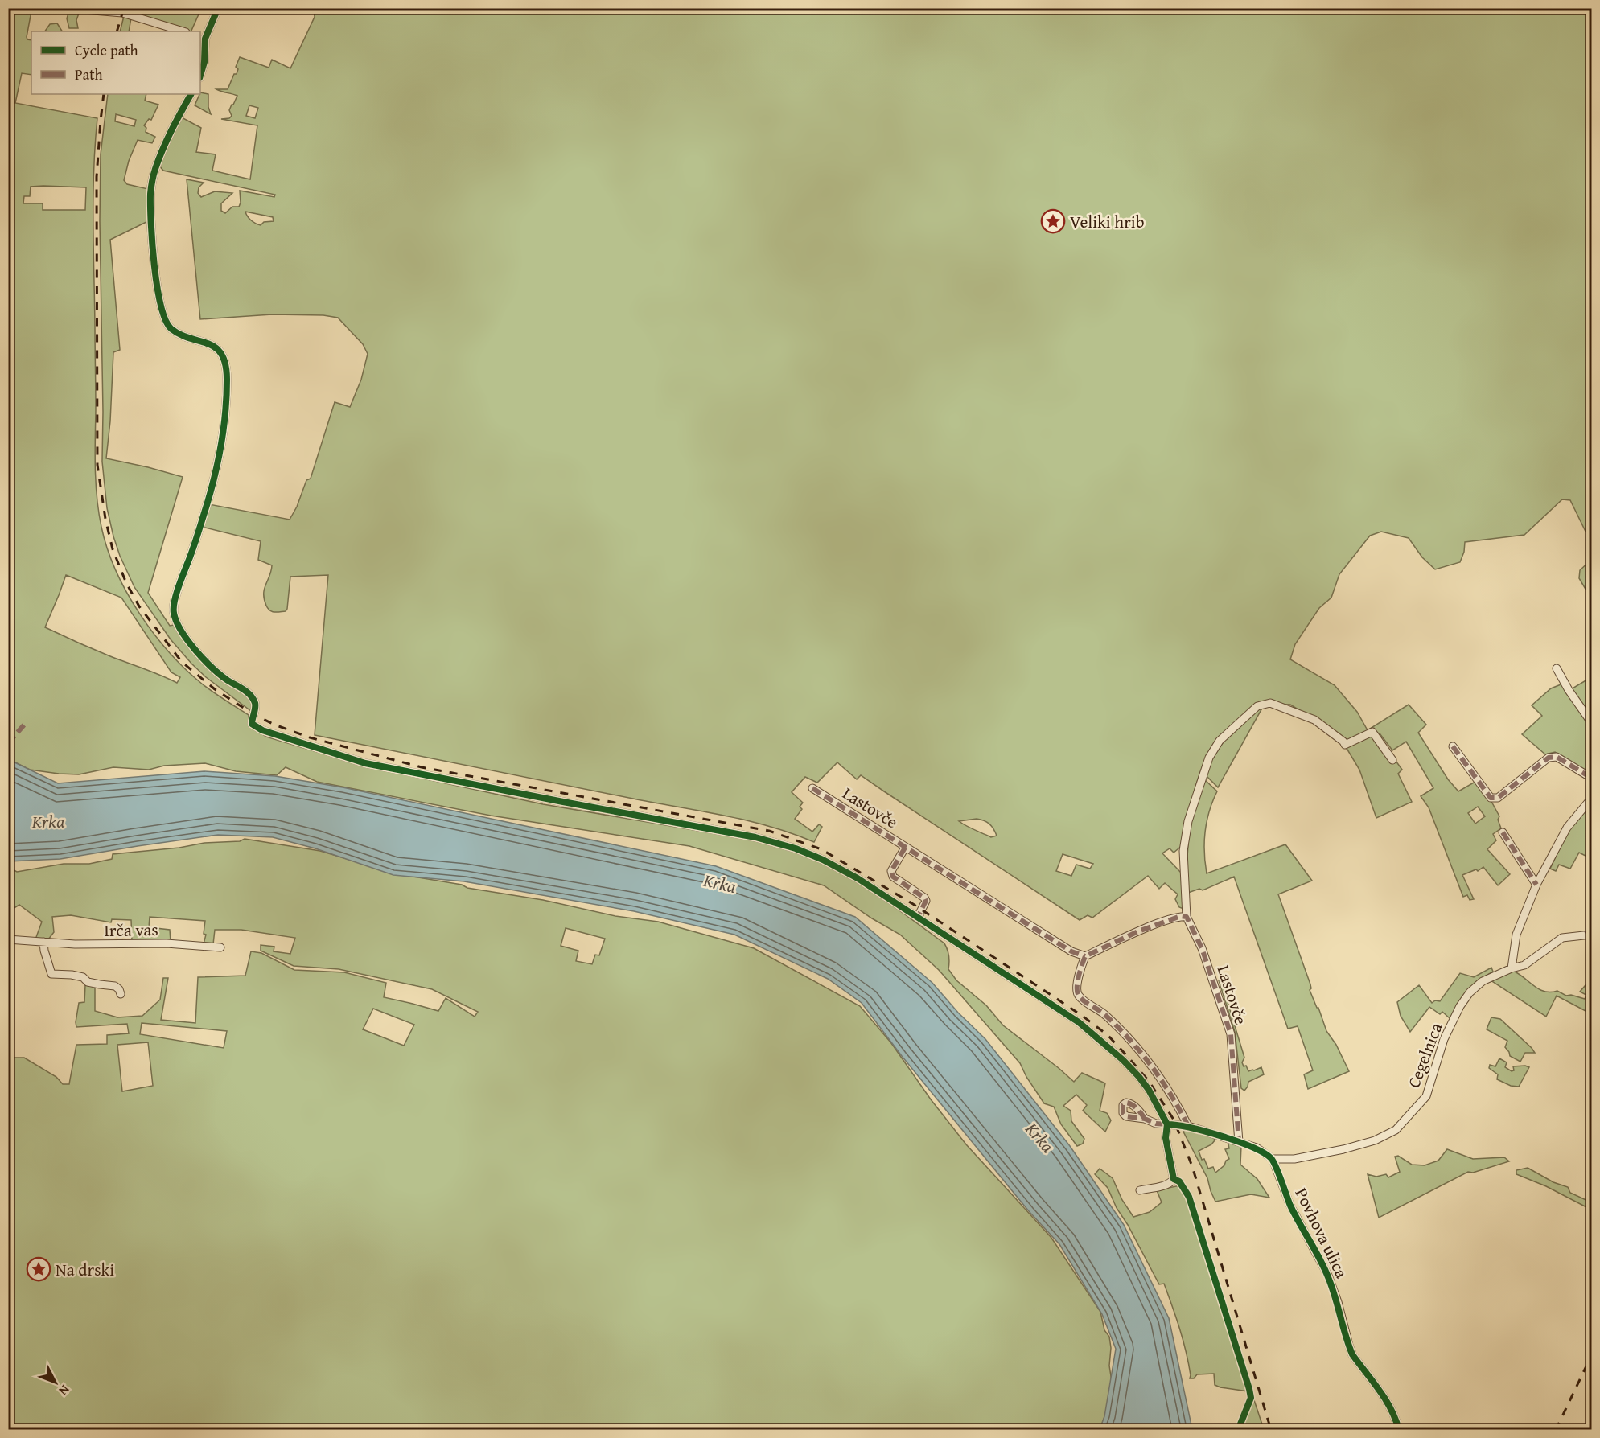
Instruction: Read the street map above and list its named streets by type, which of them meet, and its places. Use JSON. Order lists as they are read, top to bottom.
{
  "streets": {
    "street": [
      "Lastovče",
      "Irča vas",
      "Cegelnica",
      "Povhova ulica"
    ]
  },
  "crossings": [
    ["Cegelnica", "Povhova ulica"]
  ],
  "water": ["Krka"],
  "places": {
    "place": ["Veliki hrib", "Na drski"]
  },
  "legend": ["Cycle path", "Path"],
  "north": "bottom right"
}
